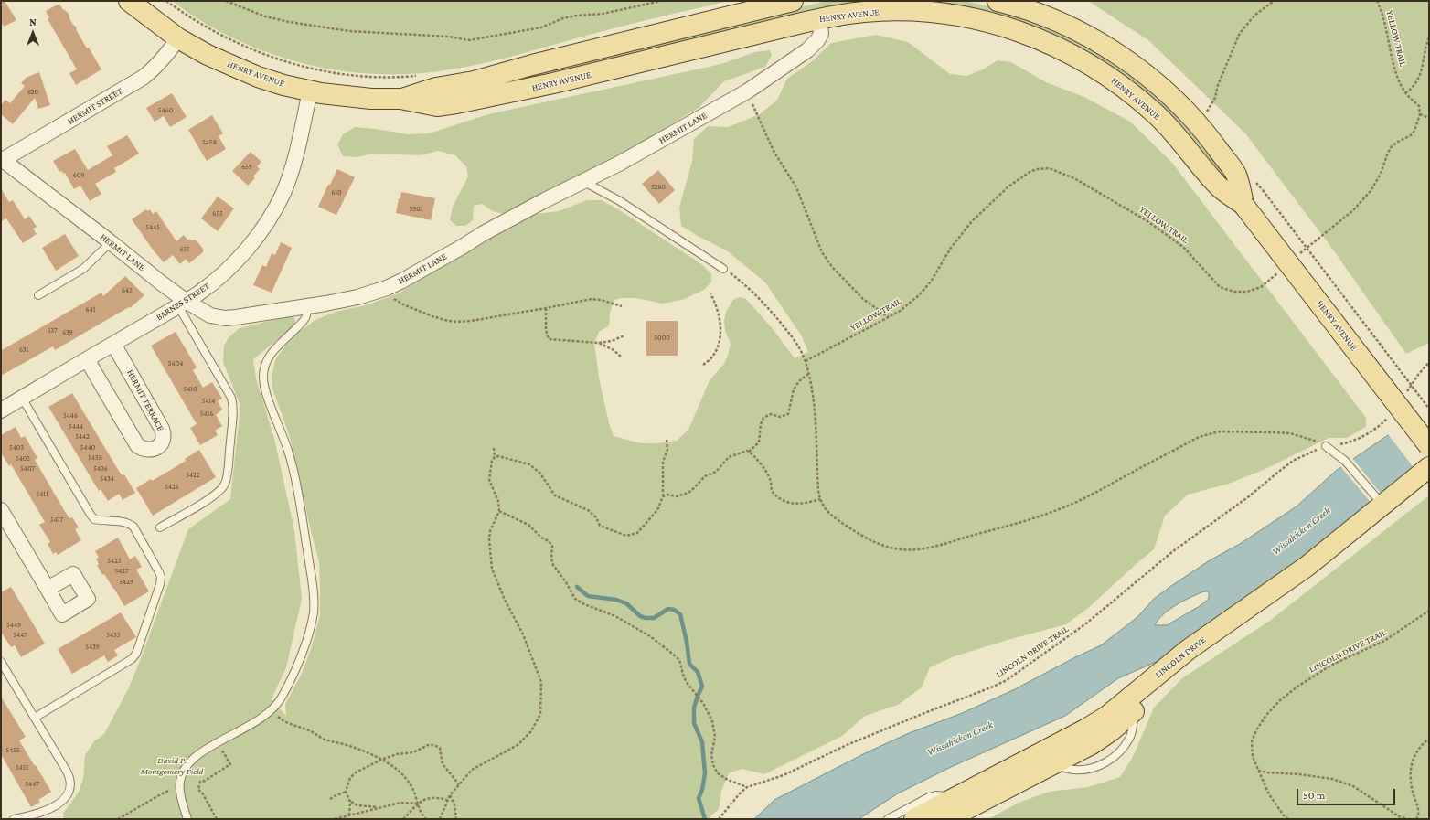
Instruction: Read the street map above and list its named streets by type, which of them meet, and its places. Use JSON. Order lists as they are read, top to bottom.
{
  "streets": {
    "main road": ["HENRY AVENUE", "LINCOLN DRIVE"],
    "street": [
      "HERMIT STREET",
      "HERMIT LANE",
      "BARNES STREET",
      "HERMIT TERRACE"
    ],
    "path": ["YELLOW TRAIL", "LINCOLN DRIVE TRAIL"]
  },
  "crossings": [
    ["HENRY AVENUE", "HERMIT STREET"],
    ["HENRY AVENUE", "HERMIT LANE"],
    ["HENRY AVENUE", "BARNES STREET"],
    ["HERMIT STREET", "HERMIT LANE"],
    ["HERMIT LANE", "BARNES STREET"],
    ["BARNES STREET", "HERMIT TERRACE"]
  ],
  "water": ["Wissahickon Creek"],
  "parks": ["David P. Montgomery Field"],
  "house_numbers": [
    "620",
    "5460",
    "5458",
    "659",
    "609",
    "5280",
    "610",
    "5301",
    "655",
    "5445",
    "651",
    "645",
    "641",
    "637",
    "639",
    "5000",
    "631",
    "5404",
    "5410",
    "5414",
    "5416",
    "5446",
    "5444",
    "5442",
    "5403",
    "5440",
    "5438",
    "5405",
    "5407",
    "5436",
    "5422",
    "5434",
    "5426",
    "5411",
    "5417",
    "5425",
    "5427",
    "5429",
    "5449",
    "5447",
    "5435",
    "5439",
    "5455",
    "5451",
    "5447"
  ],
  "scale_bar": "50 m",
  "north": "top"
}
